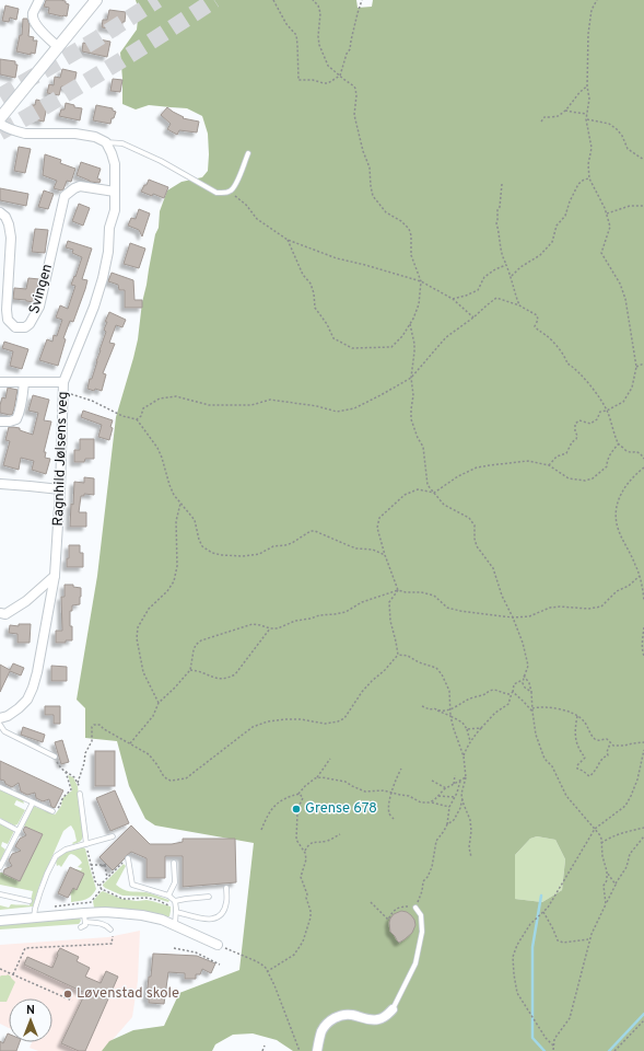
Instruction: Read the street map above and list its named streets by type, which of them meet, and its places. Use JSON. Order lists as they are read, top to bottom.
{
  "streets": {
    "street": ["Svingen", "Ragnhild Jølsens veg"]
  },
  "crossings": [
    ["Svingen", "Ragnhild Jølsens veg"]
  ],
  "places": ["Grense 678", "Løvenstad skole"],
  "north": "top"
}
